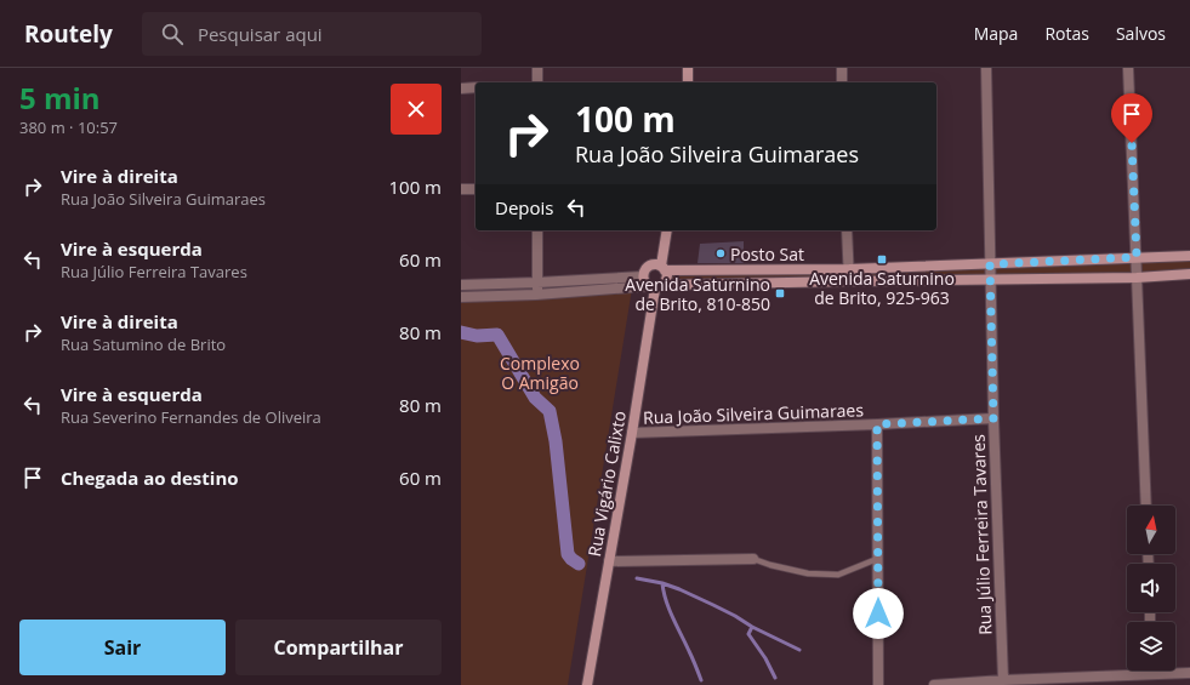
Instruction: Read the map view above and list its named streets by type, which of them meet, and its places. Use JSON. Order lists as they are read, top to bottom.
{
  "streets": {
    "main road": ["Rua Vigário Calixto"],
    "street": ["Rua João Silveira Guimaraes", "Rua Júlio Ferreira Tavares"]
  },
  "crossings": [
    ["Rua João Silveira Guimaraes", "Rua Vigário Calixto"],
    ["Rua João Silveira Guimaraes", "Rua Júlio Ferreira Tavares"]
  ],
  "parks": ["Complexo O Amigão"],
  "places": {
    "other": ["Posto Sat"],
    "transit": ["Avenida Saturnino de Brito, 925-963", "Avenida Saturnino de Brito, 810-850"]
  },
  "north": "top",
  "page": {
    "header": "Routely",
    "search": "Pesquisar aqui",
    "nav": ["Mapa", "Rotas", "Salvos"],
    "heading": ["5 min", "380 m · 10:57"],
    "turn": ["100 m", "Rua João Silveira Guimaraes"],
    "list": [
      {
        "name": "Vire à direita",
        "note": "Rua João Silveira Guimaraes",
        "value": "100 m"
      },
      {
        "name": "Vire à esquerda",
        "note": "Rua Júlio Ferreira Tavares",
        "value": "60 m"
      },
      {
        "name": "Vire à direita",
        "note": "Rua Satumino de Brito",
        "value": "80 m"
      },
      {
        "name": "Vire à esquerda",
        "note": "Rua Severino Fernandes de Oliveira",
        "value": "80 m"
      },
      {
        "name": "Chegada ao destino",
        "value": "60 m"
      }
    ],
    "then": "Depois",
    "buttons": ["Sair", "Compartilhar"]
  }
}
